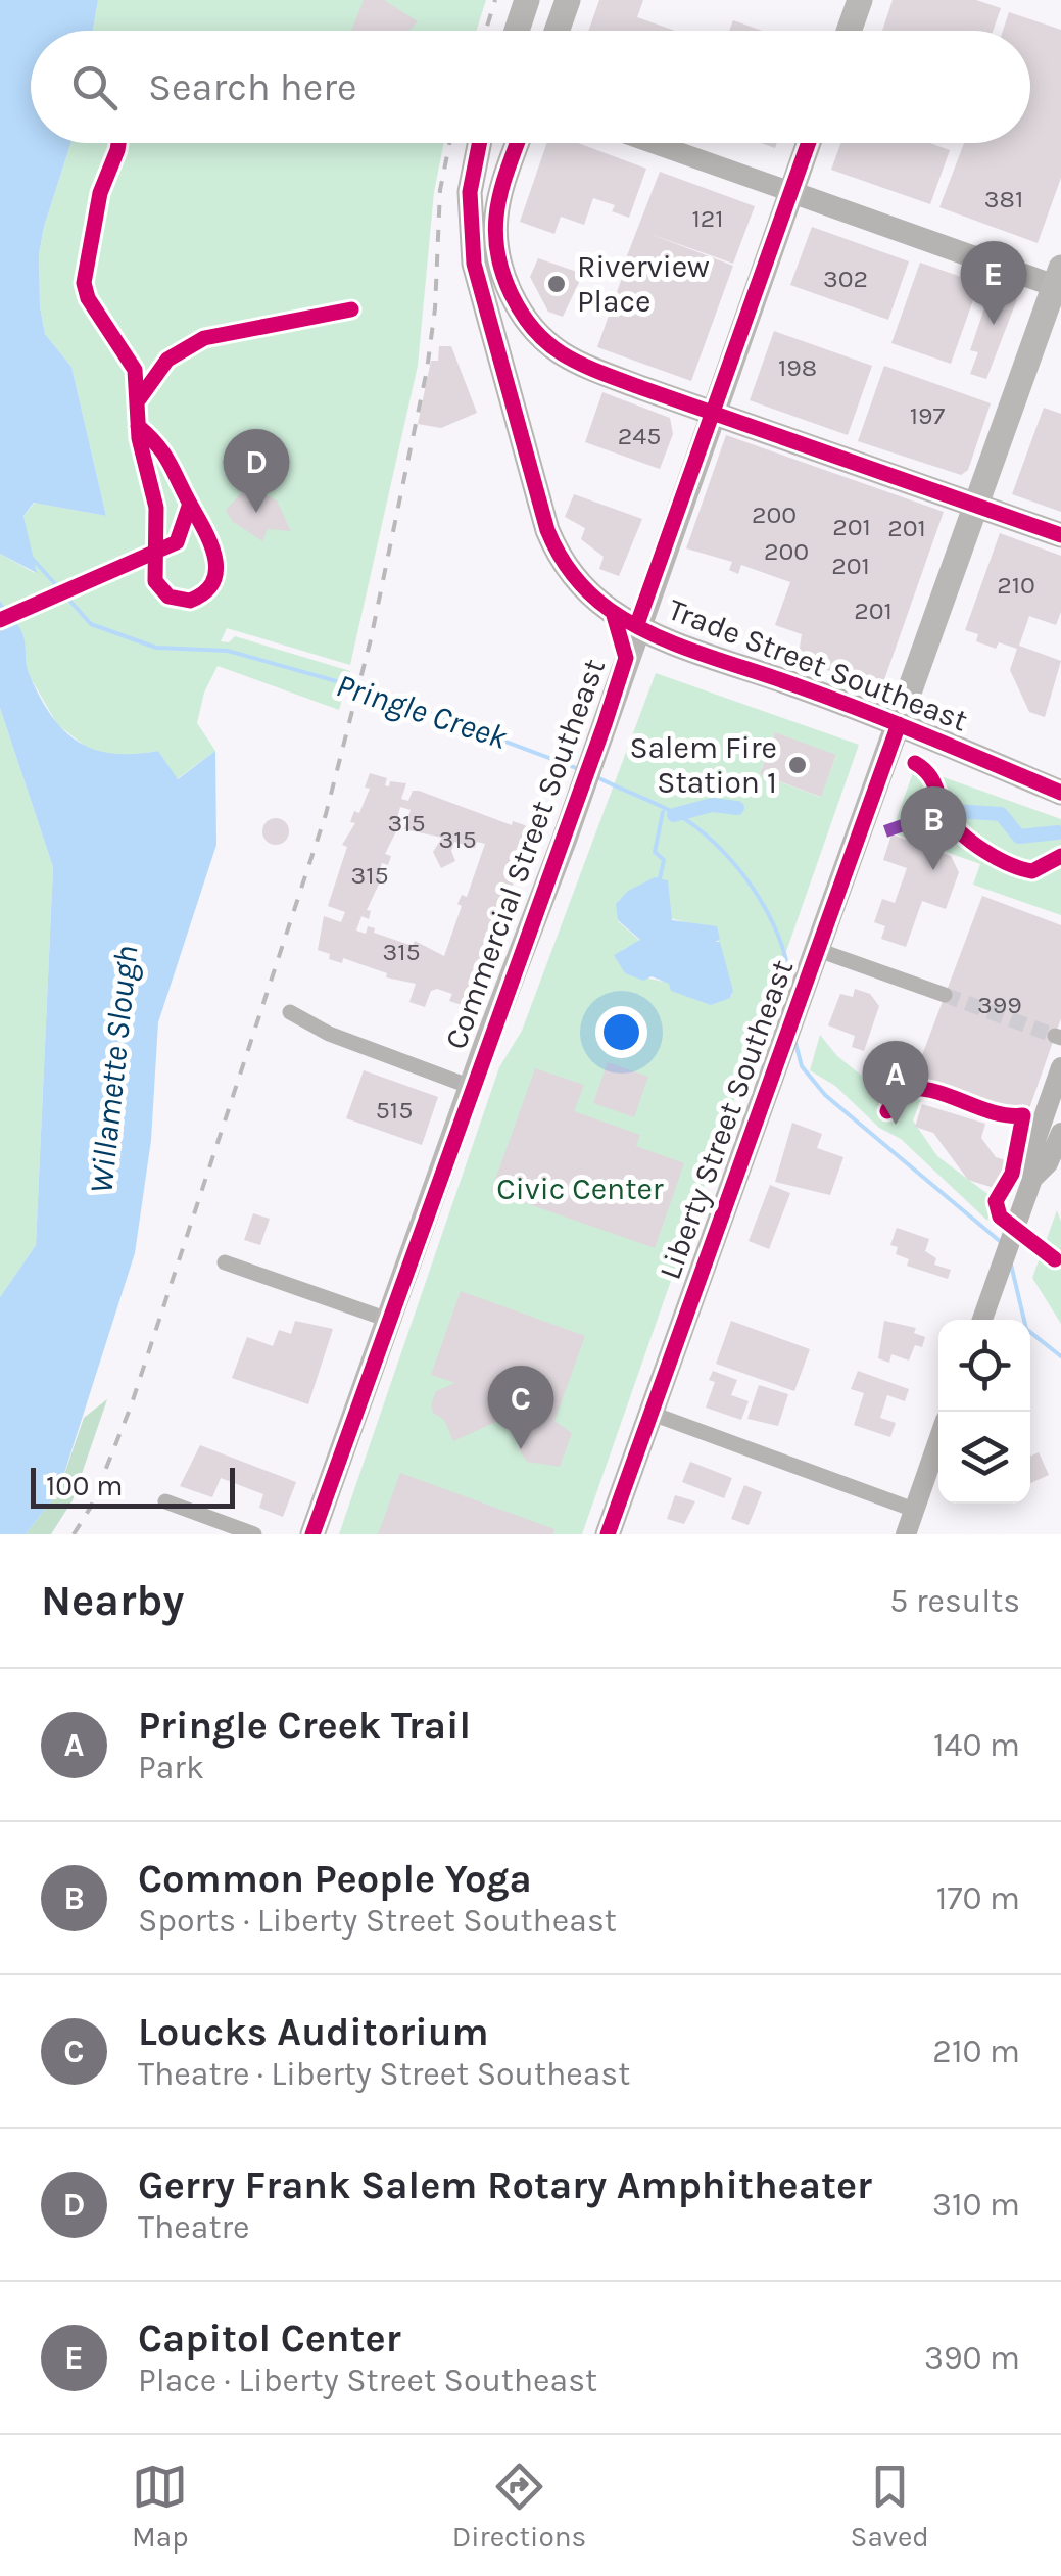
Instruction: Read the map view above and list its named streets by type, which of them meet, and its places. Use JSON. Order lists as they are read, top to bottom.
{
  "streets": {
    "highway": ["Trade Street Southeast"],
    "main road": ["Commercial Street Southeast", "Liberty Street Southeast"]
  },
  "crossings": [
    ["Trade Street Southeast", "Commercial Street Southeast"],
    ["Trade Street Southeast", "Liberty Street Southeast"]
  ],
  "water": ["Pringle Creek", "Willamette Slough"],
  "parks": ["Civic Center"],
  "places": ["Riverview Place", "Salem Fire Station 1"],
  "house_numbers": [
    "381",
    "121",
    "302",
    "198",
    "197",
    "245",
    "200",
    "201",
    "201",
    "200",
    "201",
    "210",
    "201",
    "315",
    "315",
    "315",
    "315",
    "399",
    "515"
  ],
  "scale_bar": "100 m",
  "page": {
    "search": "Search here",
    "pins": [
      "E",
      "D",
      "B",
      "A",
      "C"
    ],
    "scale": "100 m",
    "heading": ["Nearby", "5 results"],
    "list": [
      {
        "mark": "A",
        "name": "Pringle Creek Trail",
        "note": "Park",
        "value": "140 m"
      },
      {
        "mark": "B",
        "name": "Common People Yoga",
        "note": "Sports · Liberty Street Southeast",
        "value": "170 m"
      },
      {
        "mark": "C",
        "name": "Loucks Auditorium",
        "note": "Theatre · Liberty Street Southeast",
        "value": "210 m"
      },
      {
        "mark": "D",
        "name": "Gerry Frank Salem Rotary Amphitheater",
        "note": "Theatre",
        "value": "310 m"
      },
      {
        "mark": "E",
        "name": "Capitol Center",
        "note": "Place · Liberty Street Southeast",
        "value": "390 m"
      }
    ],
    "nav": ["Map", "Directions", "Saved"]
  }
}
